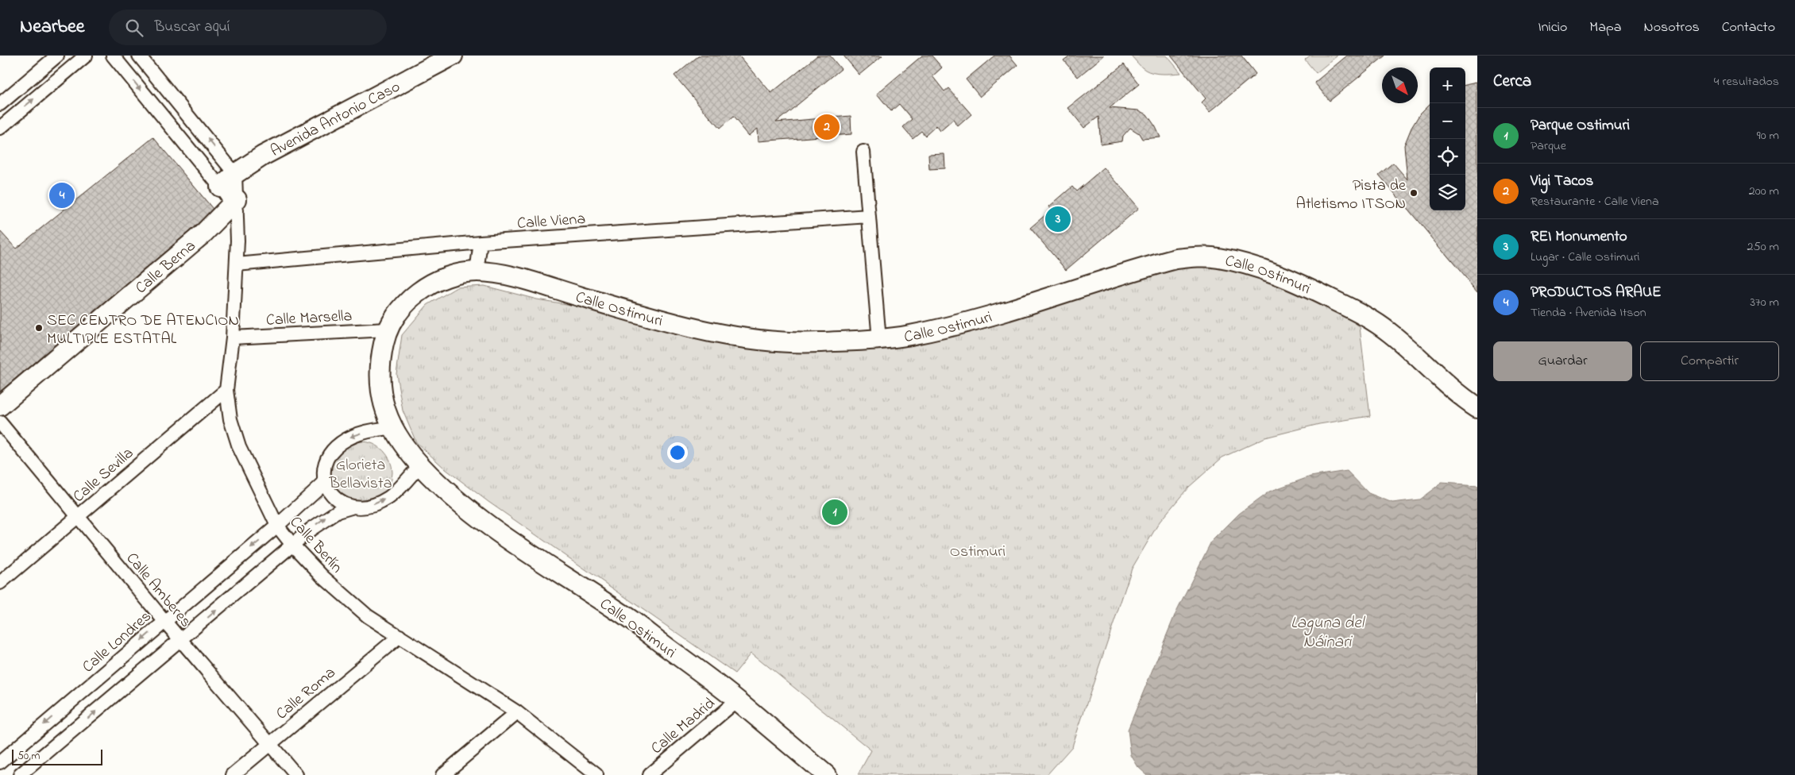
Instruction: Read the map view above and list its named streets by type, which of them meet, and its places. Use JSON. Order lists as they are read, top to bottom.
{
  "streets": {
    "street": [
      "Avenida Antonio Caso",
      "Calle Viena",
      "Calle Berna",
      "Calle Ostimuri",
      "Calle Marsella",
      "Calle Sevilla",
      "Calle Berlín",
      "Calle Amberes",
      "Calle Londres",
      "Calle Roma",
      "Calle Madrid"
    ]
  },
  "crossings": [
    ["Avenida Antonio Caso", "Calle Berlín"],
    ["Calle Viena", "Calle Berlín"],
    ["Calle Berna", "Calle Berlín"],
    ["Calle Ostimuri", "Calle Marsella"],
    ["Calle Ostimuri", "Calle Londres"],
    ["Calle Ostimuri", "Calle Madrid"],
    ["Calle Marsella", "Calle Berlín"],
    ["Calle Sevilla", "Calle Berlín"],
    ["Calle Sevilla", "Calle Amberes"],
    ["Calle Berlín", "Calle Londres"],
    ["Calle Berlín", "Calle Roma"],
    ["Calle Amberes", "Calle Londres"],
    ["Calle Amberes", "Calle Roma"]
  ],
  "water": ["Laguna del Náinari"],
  "parks": ["Glorieta Bellavista", "Ostimuri"],
  "places": ["Pista de Atletismo ITSON", "SEC CENTRO DE ATENCION MULTIPLE ESTATAL"],
  "scale_bar": "50 m",
  "north": "bottom right",
  "page": {
    "header": "Nearbee",
    "search": "Buscar aquí",
    "nav": [
      "Inicio",
      "Mapa",
      "Nosotros",
      "Contacto"
    ],
    "heading": ["Cerca", "4 resultados"],
    "map_buttons": ["+", "−"],
    "list": [
      {
        "mark": "1",
        "name": "Parque Ostimuri",
        "note": "Parque",
        "value": "90 m"
      },
      {
        "mark": "2",
        "name": "Vigi Tacos",
        "note": "Restaurante · Calle Viena",
        "value": "200 m"
      },
      {
        "mark": "3",
        "name": "REI Monumento",
        "note": "Lugar · Calle Ostimuri",
        "value": "250 m"
      },
      {
        "mark": "4",
        "name": "PRODUCTOS ARAUE",
        "note": "Tienda · Avenida Itson",
        "value": "370 m"
      }
    ],
    "pins": [
      "2",
      "4",
      "3",
      "1"
    ],
    "buttons": ["Guardar", "Compartir"],
    "scale": "50 m"
  }
}
